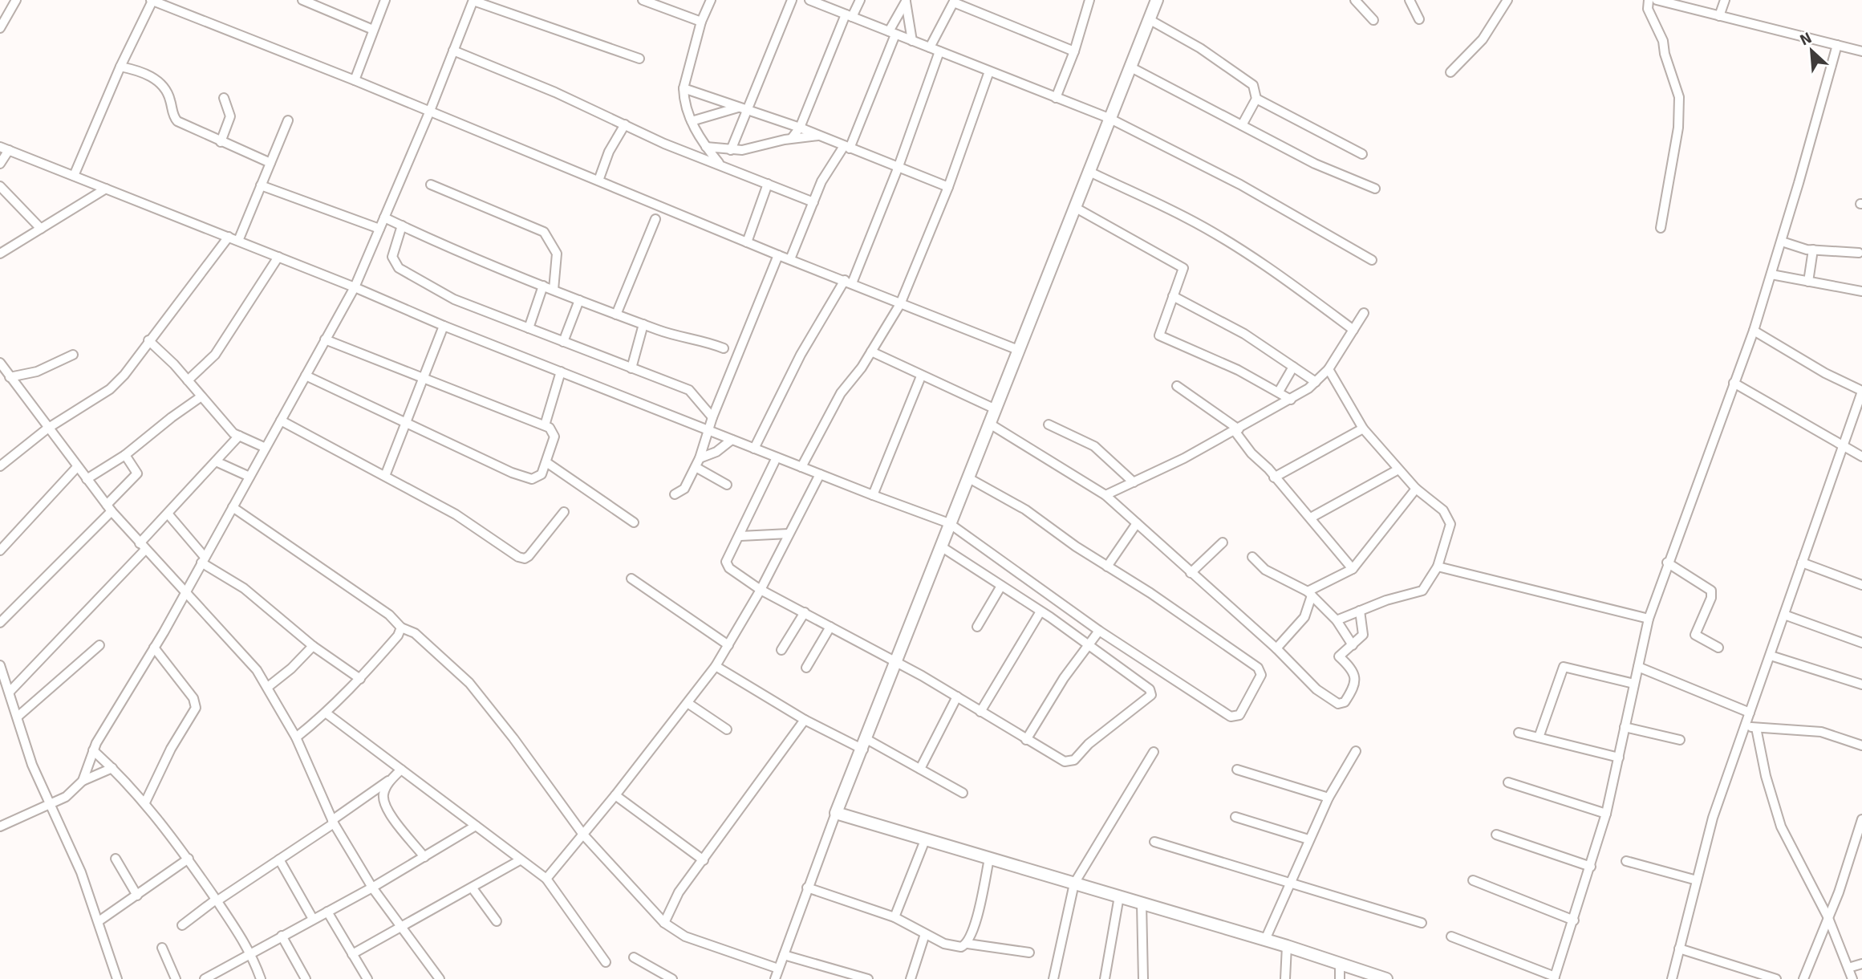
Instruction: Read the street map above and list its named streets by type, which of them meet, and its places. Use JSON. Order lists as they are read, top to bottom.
{
  "north": "top left"
}
